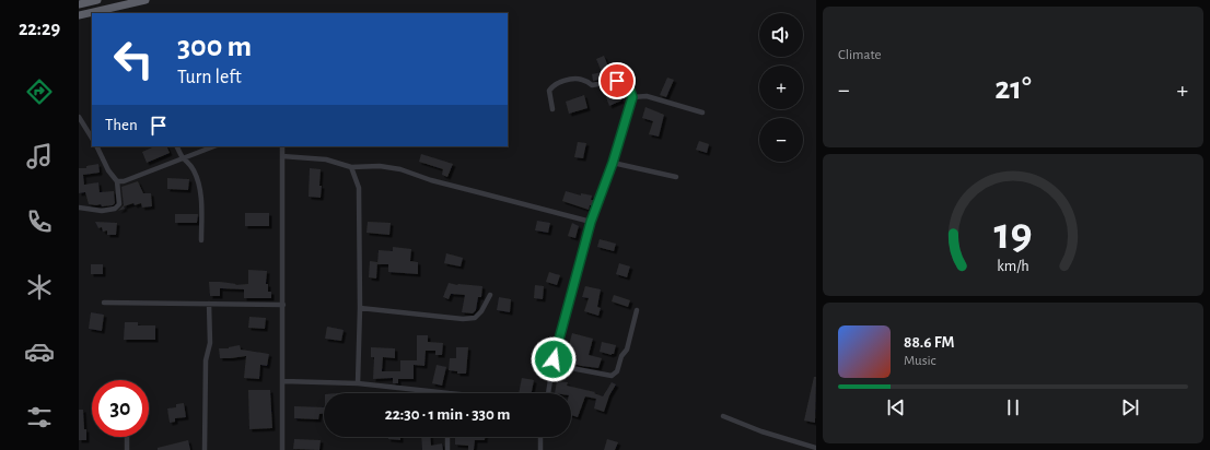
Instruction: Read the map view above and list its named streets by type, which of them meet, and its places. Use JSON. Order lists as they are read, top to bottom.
{
  "page": {
    "tabs": "22:29",
    "tile": "Climate",
    "map_buttons": ["+", "−"],
    "turn": ["300 m", "Turn left"],
    "heat": ["−", "21°", "+"],
    "then": "Then",
    "song": ["88.6 FM", "Music"],
    "limit": "30",
    "trip": "22:30 · 1 min · 330 m",
    "gauge": ["19", "km/h"]
  }
}
